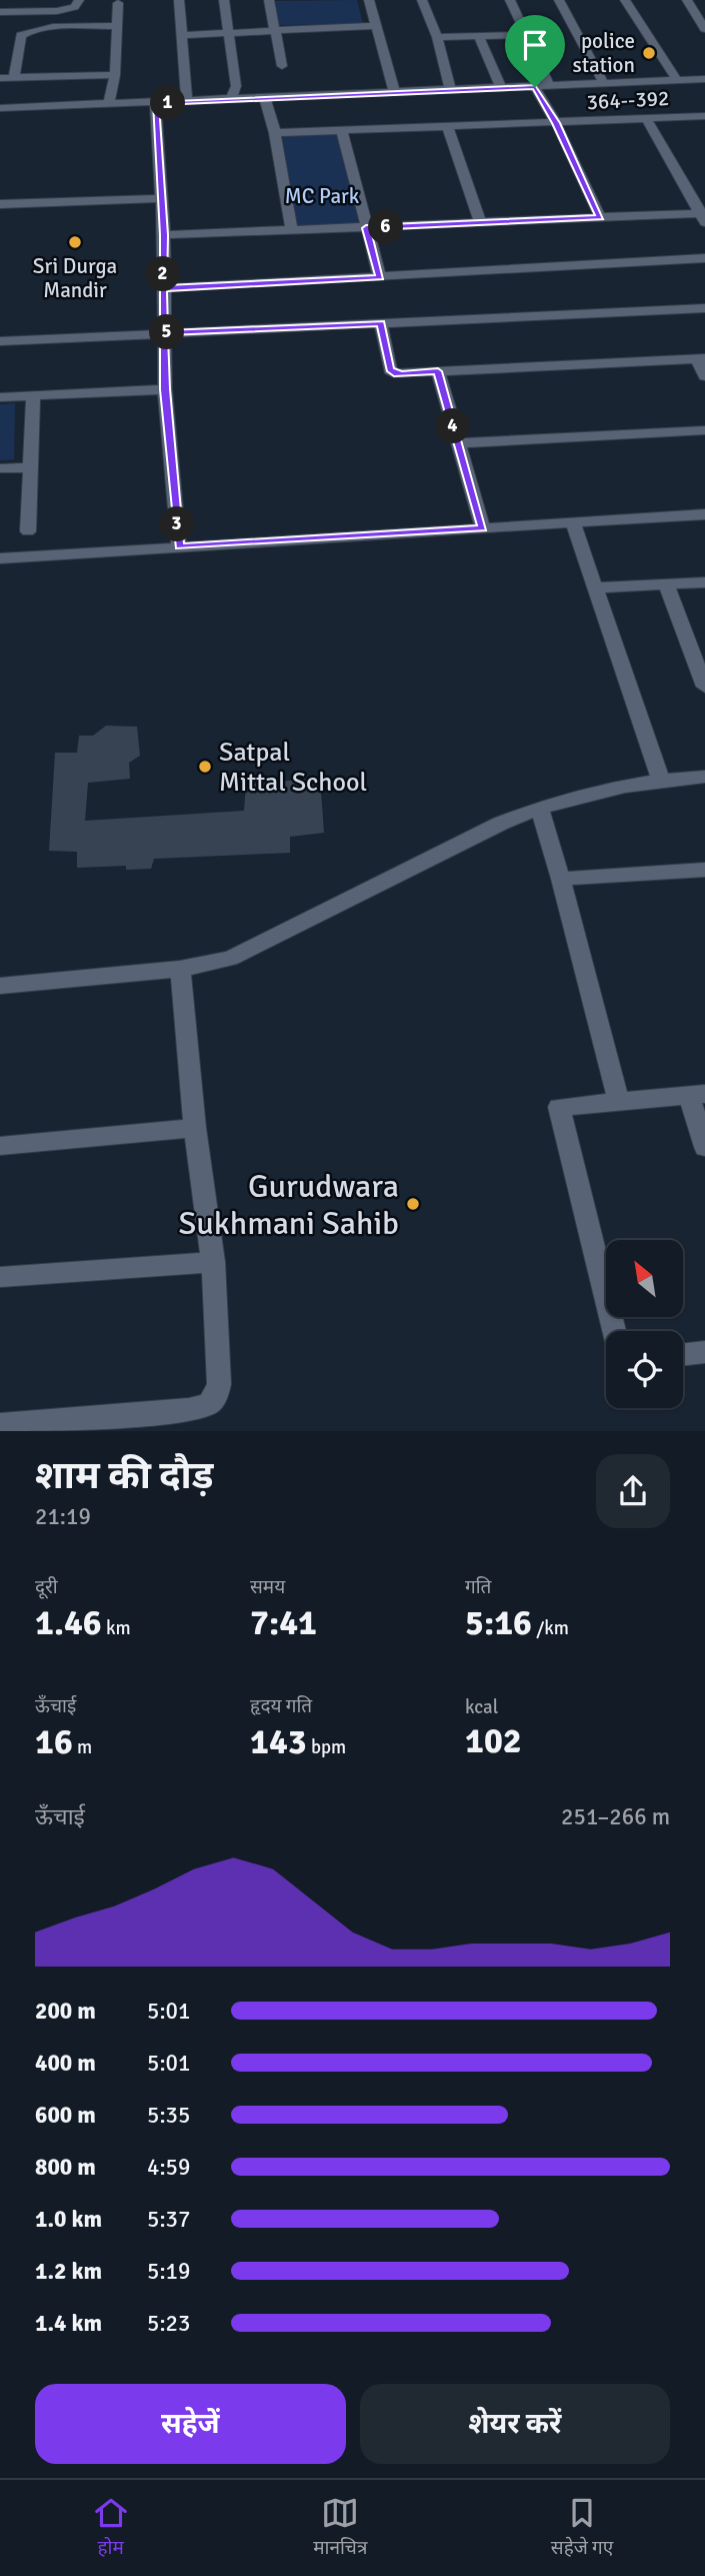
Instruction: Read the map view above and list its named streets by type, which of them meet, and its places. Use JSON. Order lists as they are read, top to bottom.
{
  "streets": {
    "street": ["364--392"]
  },
  "parks": ["MC Park"],
  "places": [
    "police station",
    "Sri Durga Mandir",
    "Satpal Mittal School",
    "Gurudwara Sukhmani Sahib"
  ],
  "north": "top left",
  "page": {
    "pins": [
      "1",
      "6",
      "2",
      "5",
      "4",
      "3"
    ],
    "heading": ["शाम की दौड़", "21:19"],
    "stats": [
      ["दूरी", "1.46 km"],
      ["समय", "7:41"],
      ["गति", "5:16 /km"],
      ["ऊँचाई", "16 m"],
      ["हृदय गति", "143 bpm"],
      ["kcal", "102"]
    ],
    "chart": ["ऊँचाई", "251–266 m"],
    "list": [
      {
        "name": "200 m",
        "note": "5:01"
      },
      {
        "name": "400 m",
        "note": "5:01"
      },
      {
        "name": "600 m",
        "note": "5:35"
      },
      {
        "name": "800 m",
        "note": "4:59"
      },
      {
        "name": "1.0 km",
        "note": "5:37"
      },
      {
        "name": "1.2 km",
        "note": "5:19"
      },
      {
        "name": "1.4 km",
        "note": "5:23"
      }
    ],
    "buttons": ["सहेजें", "शेयर करें"],
    "tabs": ["होम", "मानचित्र", "सहेजे गए"]
  }
}
